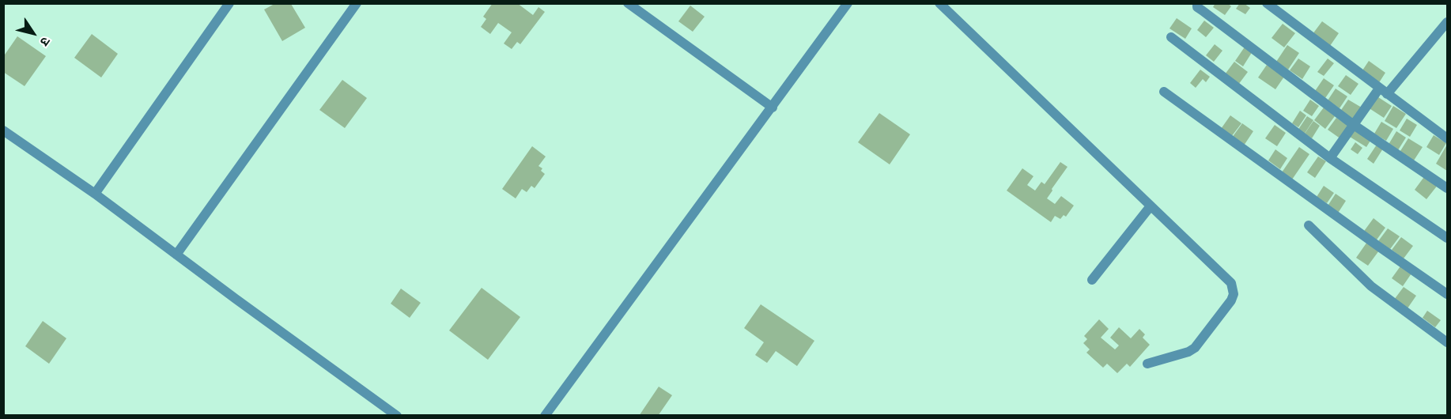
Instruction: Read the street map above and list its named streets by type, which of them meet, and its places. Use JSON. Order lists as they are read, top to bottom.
{
  "north": "bottom right"
}
